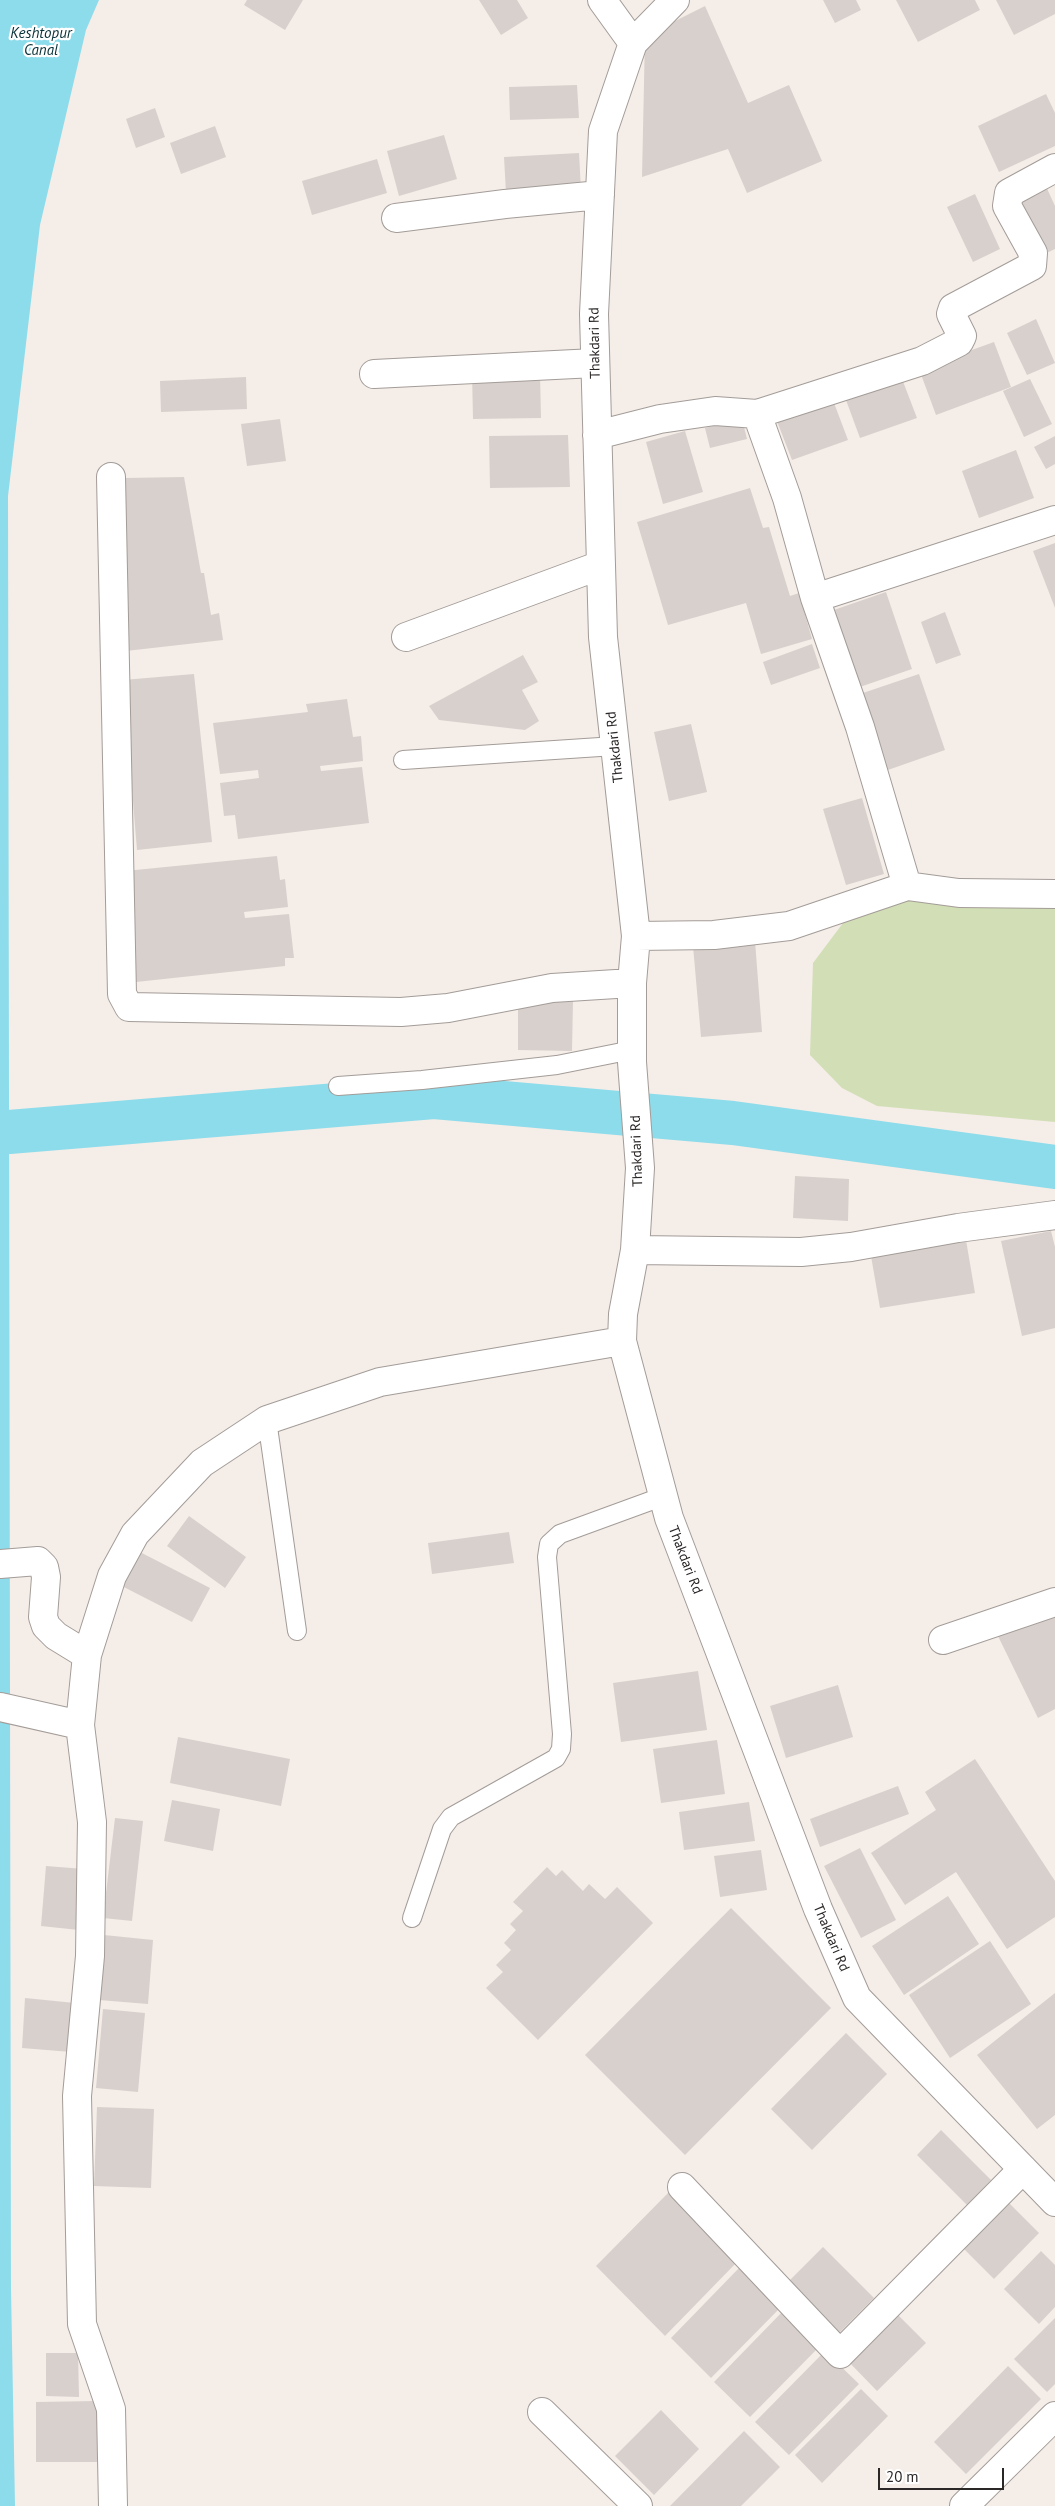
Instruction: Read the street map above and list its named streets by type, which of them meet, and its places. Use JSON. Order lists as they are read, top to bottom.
{
  "streets": {
    "street": ["Thakdari Rd"]
  },
  "water": ["Keshtopur Canal"],
  "scale_bar": "20 m"
}
